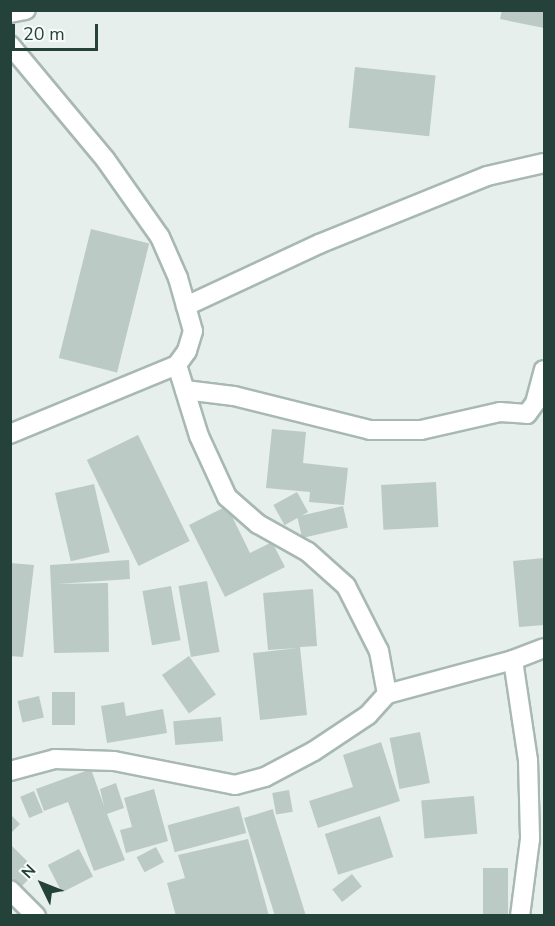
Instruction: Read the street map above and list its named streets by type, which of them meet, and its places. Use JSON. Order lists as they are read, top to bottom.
{
  "scale_bar": "20 m",
  "north": "top left"
}
